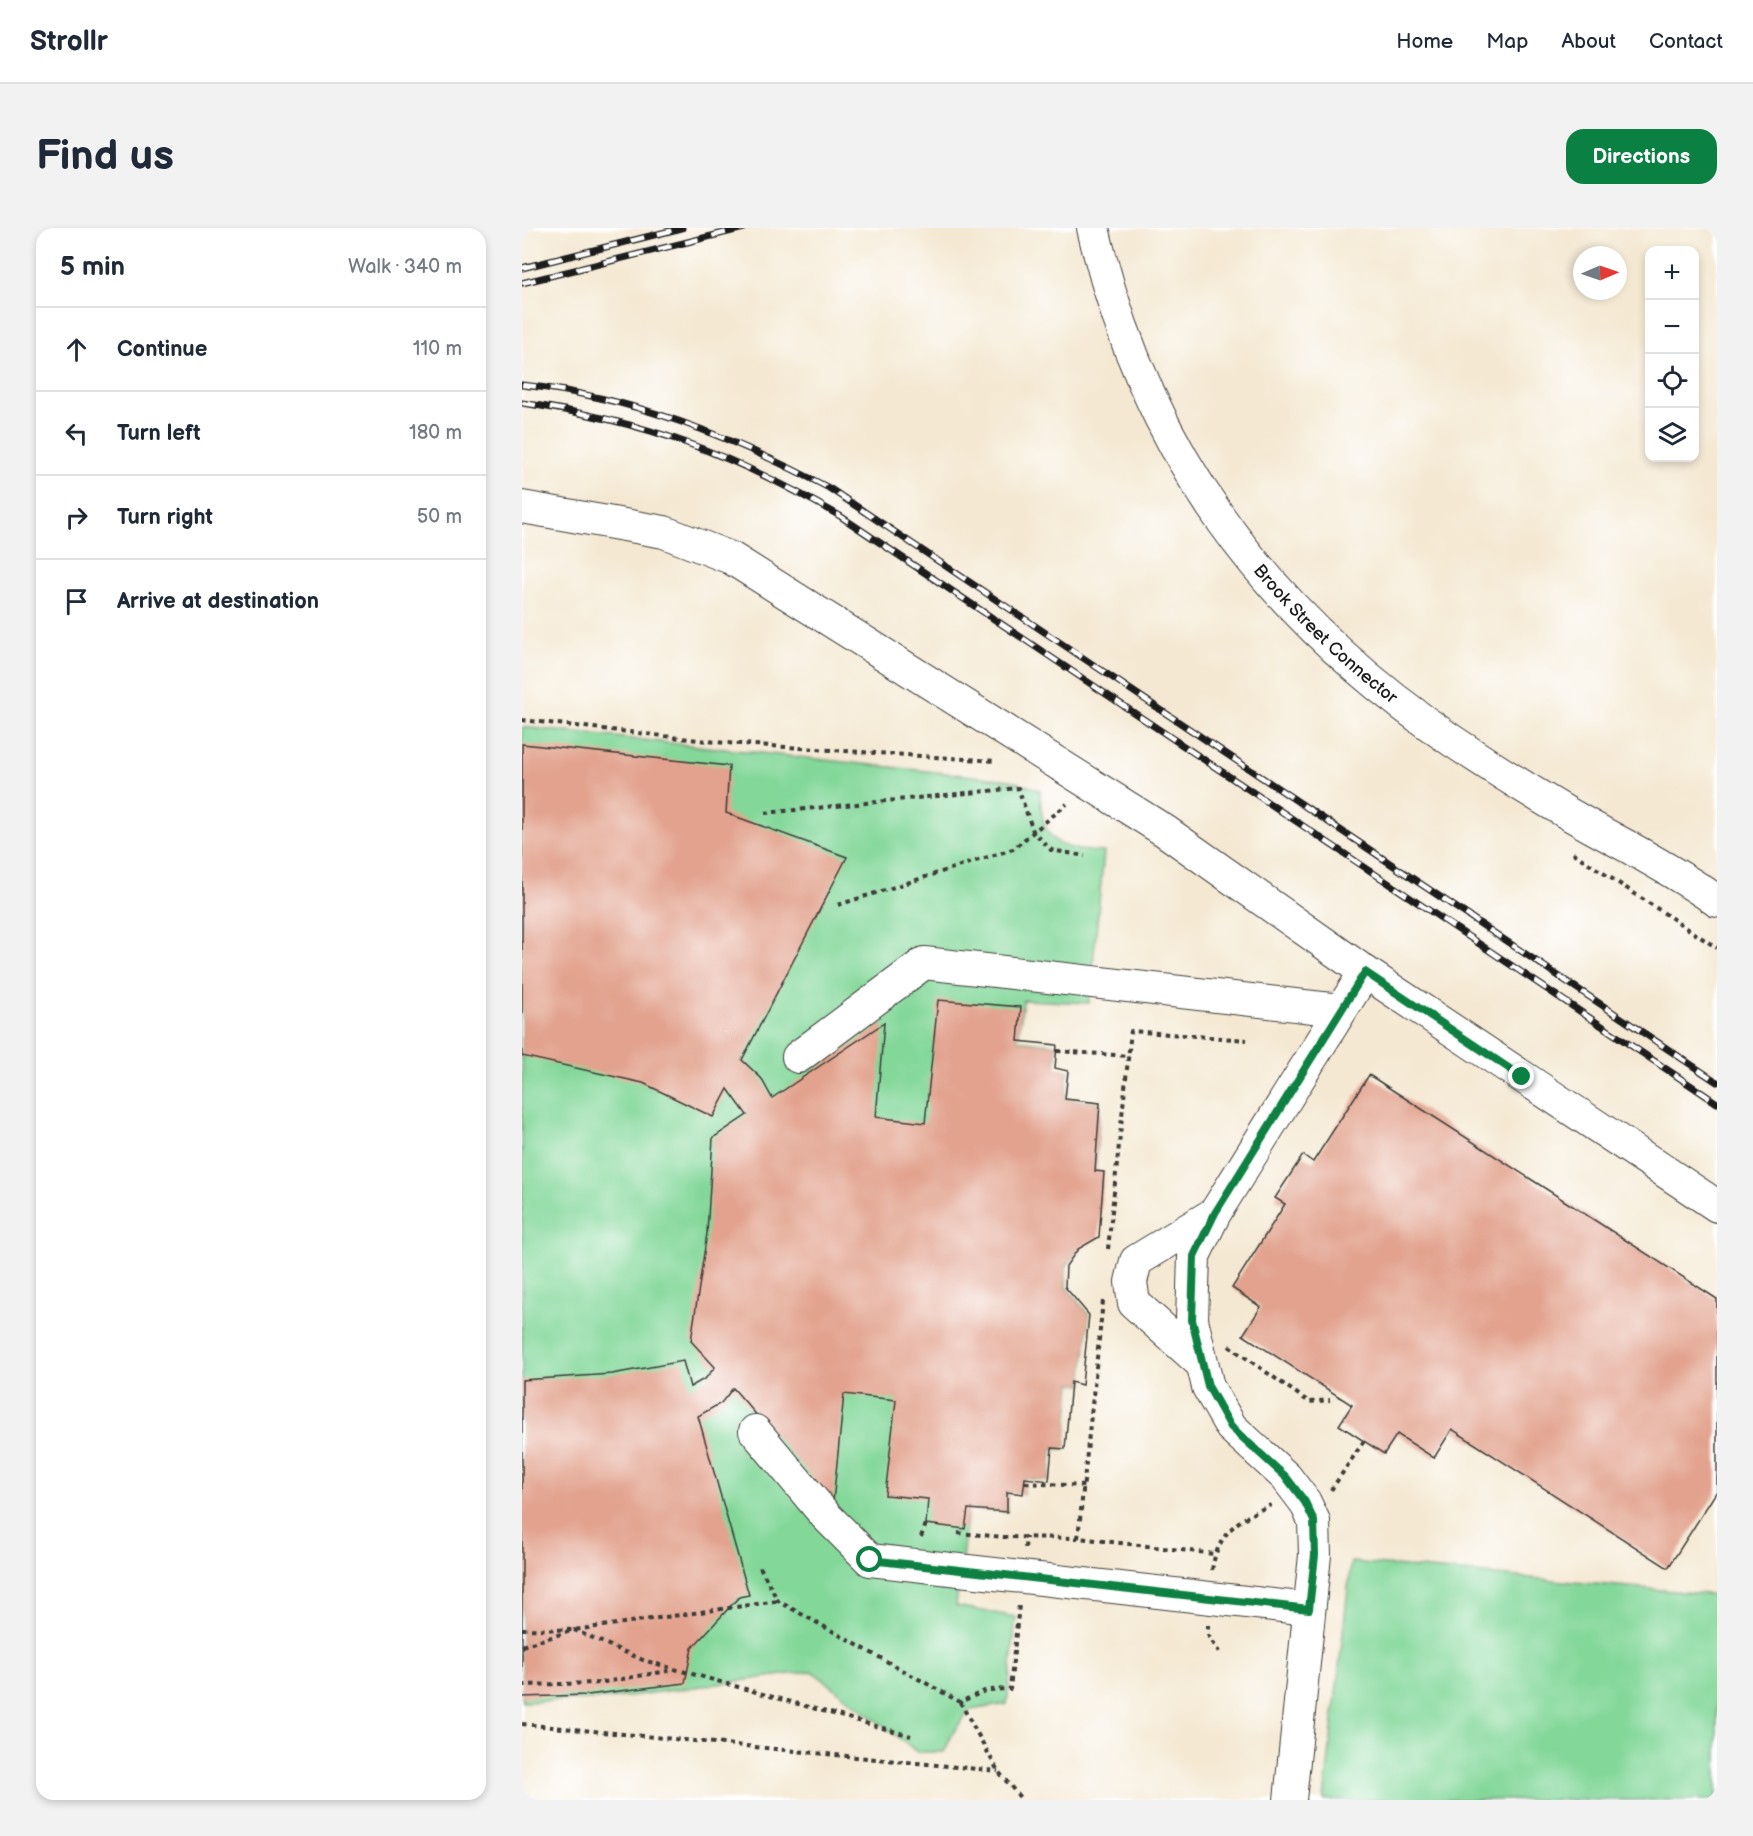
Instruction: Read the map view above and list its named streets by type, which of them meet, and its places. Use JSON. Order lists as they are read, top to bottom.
{
  "streets": {
    "street": ["Brook Street Connector"]
  },
  "north": "right",
  "page": {
    "header": "Strollr",
    "nav": [
      "Home",
      "Map",
      "About",
      "Contact"
    ],
    "buttons": "Directions",
    "title": "Find us",
    "heading": ["5 min", "Walk · 340 m"],
    "map_buttons": ["+", "−"],
    "list": [
      ["Continue", "110 m"],
      ["Turn left", "180 m"],
      ["Turn right", "50 m"],
      "Arrive at destination"
    ]
  }
}
